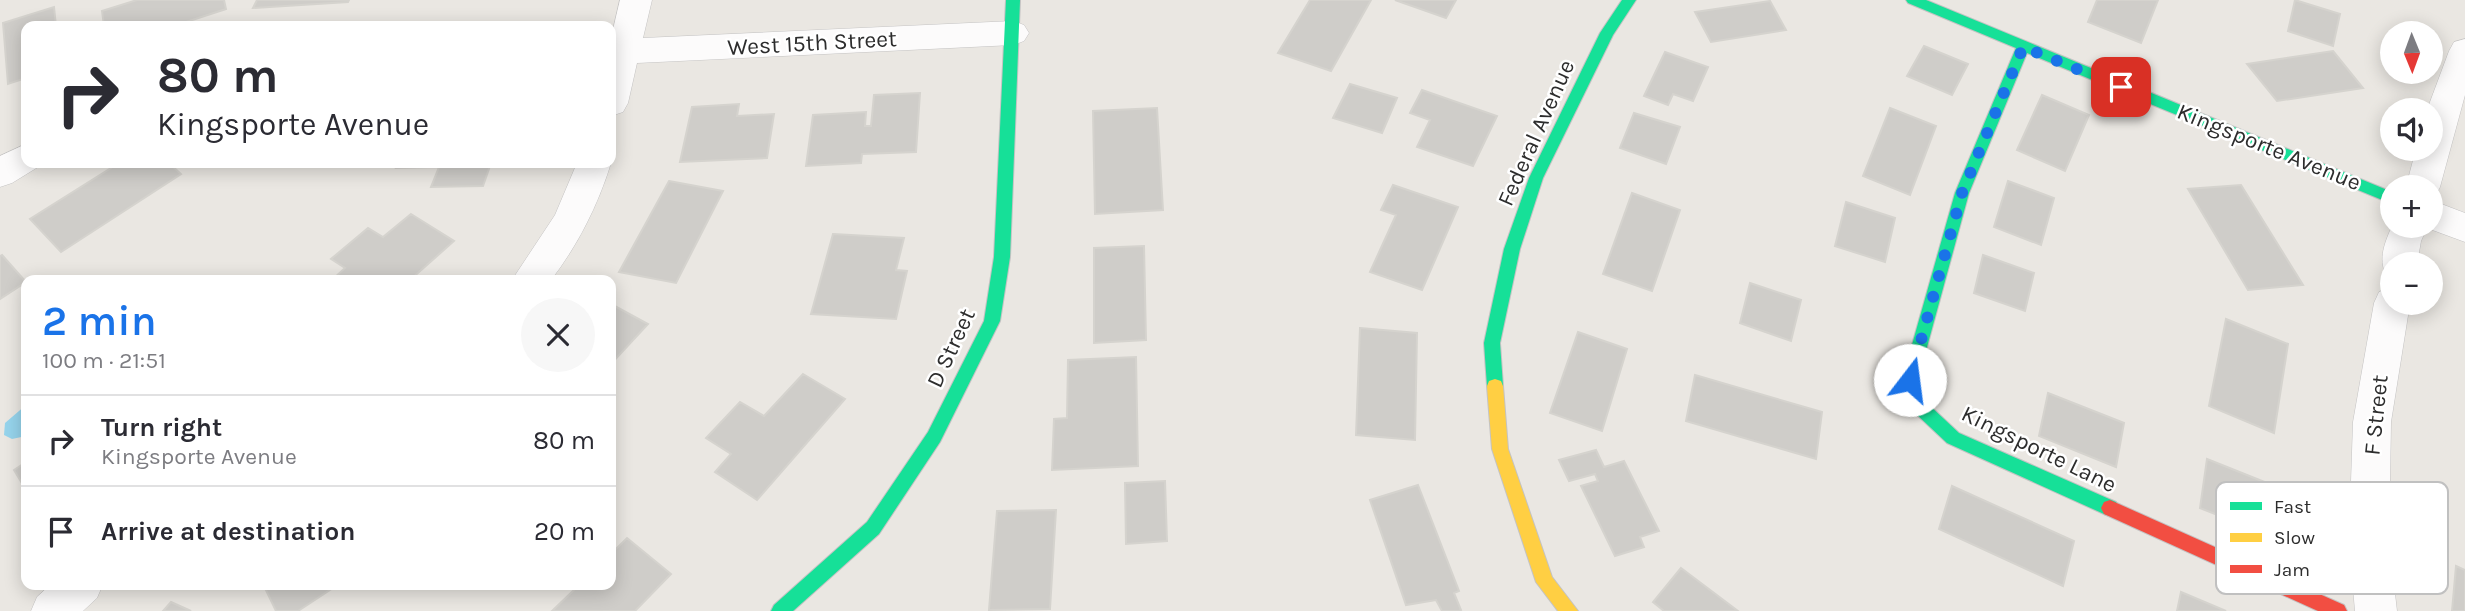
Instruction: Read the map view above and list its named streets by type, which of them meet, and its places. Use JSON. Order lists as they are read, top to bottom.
{
  "streets": {
    "street": [
      "West 15th Street",
      "Federal Avenue",
      "Kingsporte Avenue",
      "D Street",
      "F Street",
      "Kingsporte Lane"
    ]
  },
  "crossings": [
    ["West 15th Street", "D Street"],
    ["Kingsporte Avenue", "Kingsporte Lane"]
  ],
  "legend": ["Fast", "Slow", "Jam"],
  "north": "bottom",
  "page": {
    "map_buttons": ["+", "−"],
    "turn": ["80 m", "Kingsporte Avenue"],
    "heading": ["2 min", "100 m · 21:51"],
    "list": [
      {
        "name": "Turn right",
        "note": "Kingsporte Avenue",
        "value": "80 m"
      },
      {
        "name": "Arrive at destination",
        "value": "20 m"
      }
    ]
  }
}
